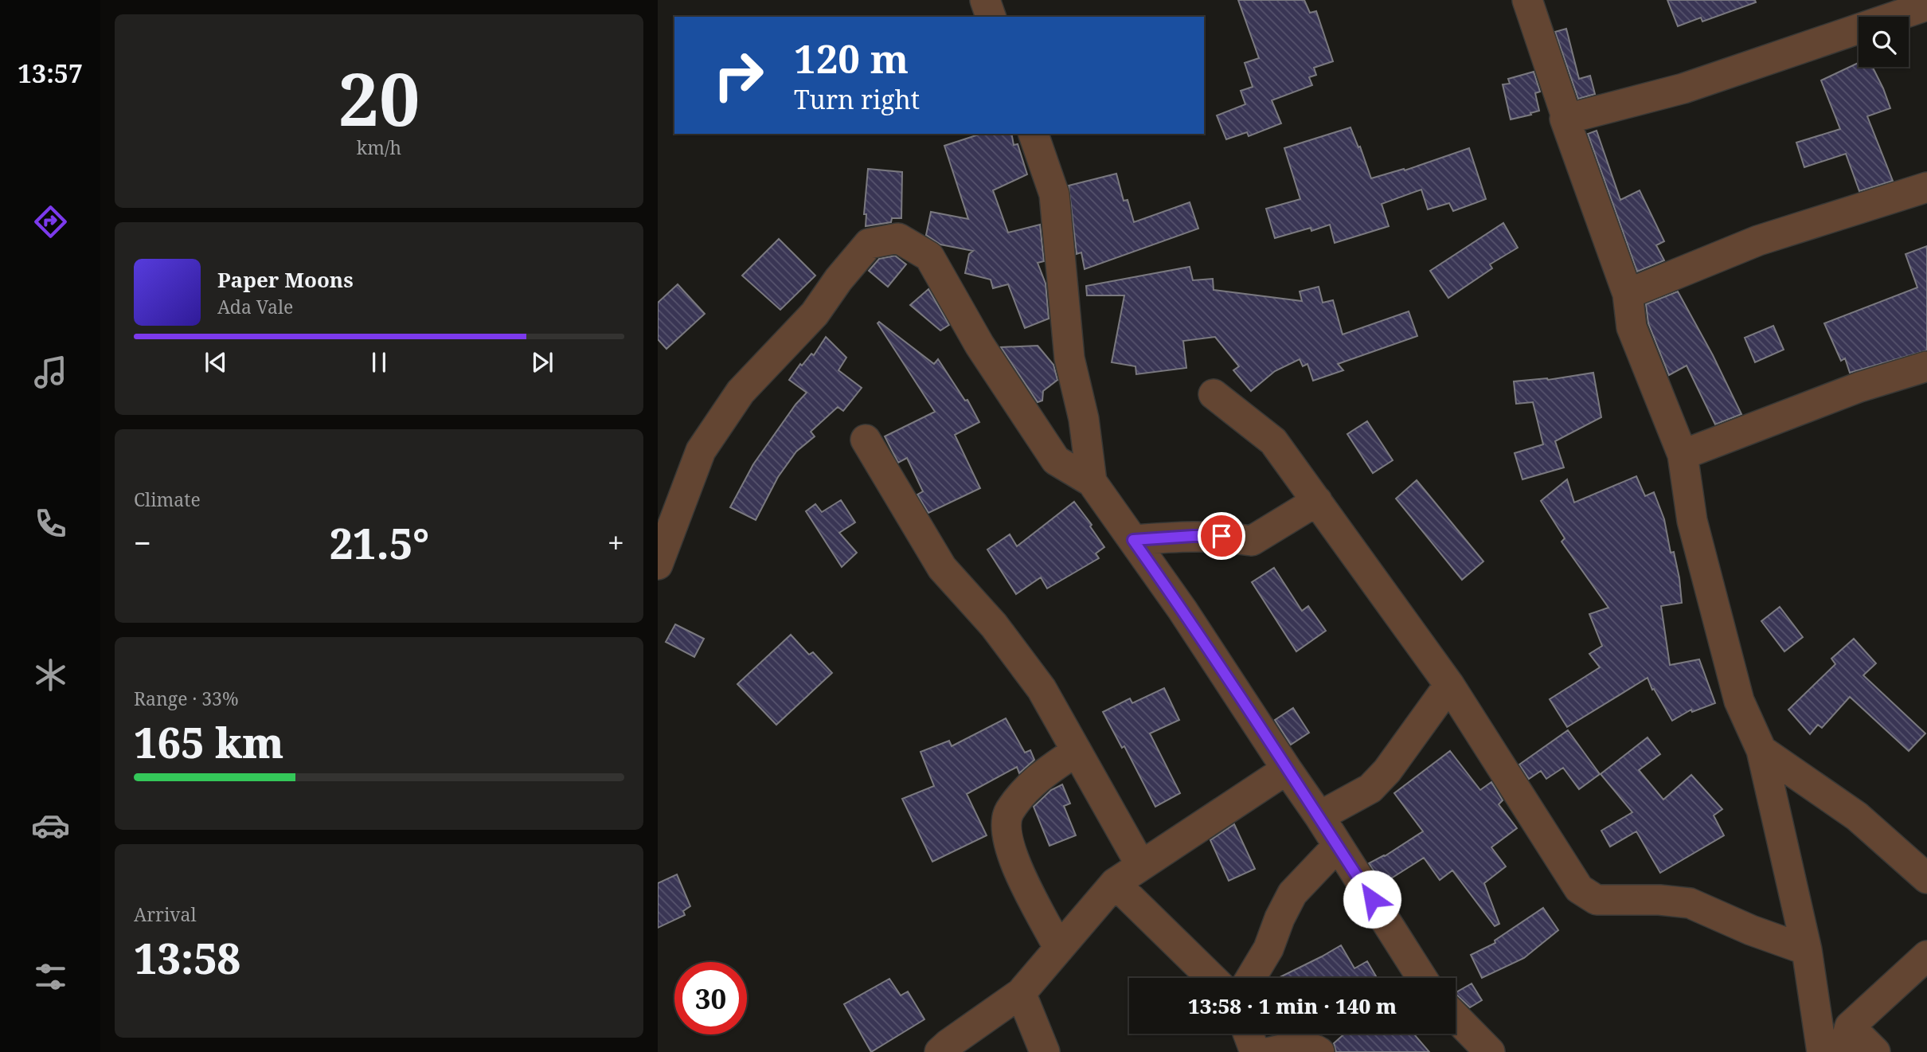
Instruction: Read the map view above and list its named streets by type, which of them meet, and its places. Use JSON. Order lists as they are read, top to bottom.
{
  "page": {
    "tabs": "13:57",
    "tile": [
      ["20", "km/h"],
      "Climate",
      ["Range · 33%", "165 km"],
      ["Arrival", "13:58"]
    ],
    "turn": ["120 m", "Turn right"],
    "song": ["Paper Moons", "Ada Vale"],
    "heat": ["−", "21.5°", "+"],
    "limit": "30",
    "trip": "13:58 · 1 min · 140 m"
  }
}
